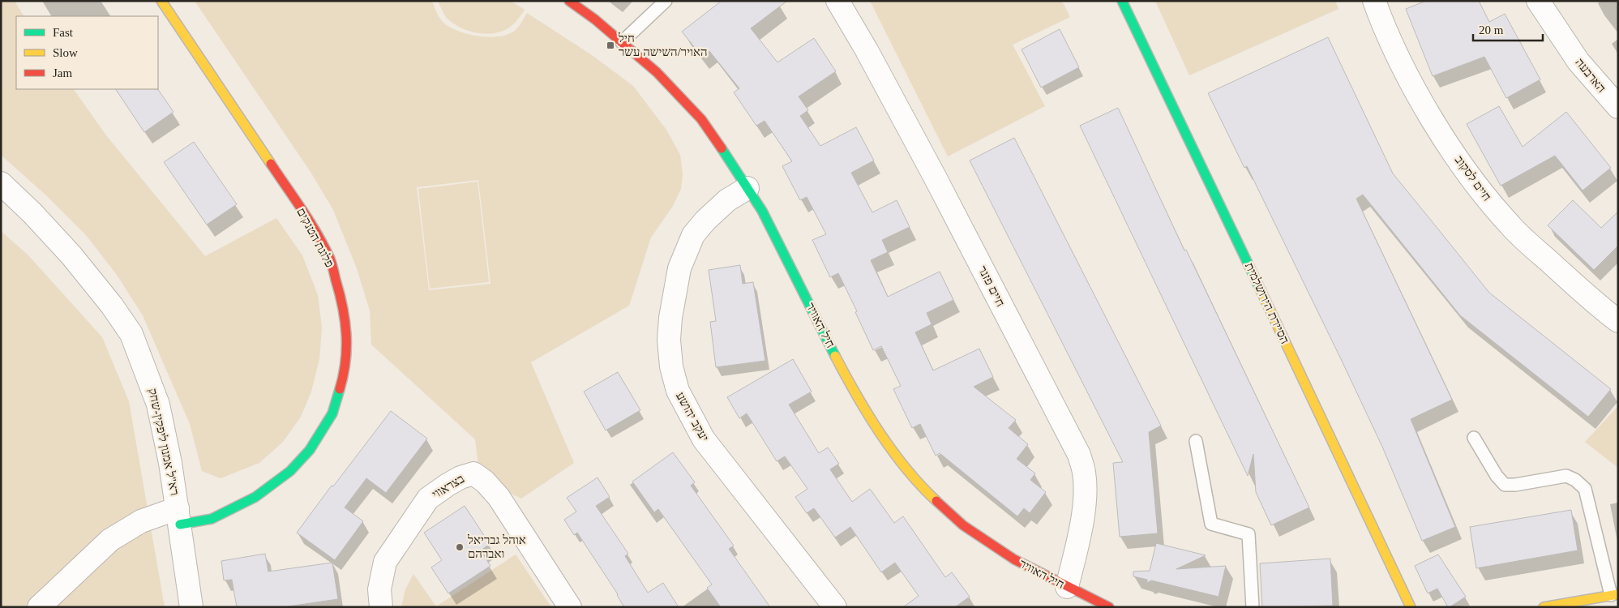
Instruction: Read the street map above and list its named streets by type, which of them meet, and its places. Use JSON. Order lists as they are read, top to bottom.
{
  "streets": {
    "street": [
      "הארבעה",
      "חיים לסקוב",
      "פלוגת הטנקים",
      "חיים פזנר",
      "הסיירת הירושלמית",
      "חיל האוויר",
      "יעקב יהושע",
      "רא\"ל אמנון ליפקין-שחק",
      "בצראווי"
    ]
  },
  "crossings": [
    ["פלוגת הטנקים", "רא\"ל אמנון ליפקין-שחק"],
    ["חיים פזנר", "חיל האוויר"],
    ["חיל האוויר", "יעקב יהושע"]
  ],
  "places": {
    "transit": ["חיל האויר/השישה עשר"],
    "other": ["אוהל גבריאל ואברהם"]
  },
  "legend": ["Fast", "Slow", "Jam"],
  "scale_bar": "20 m"
}
